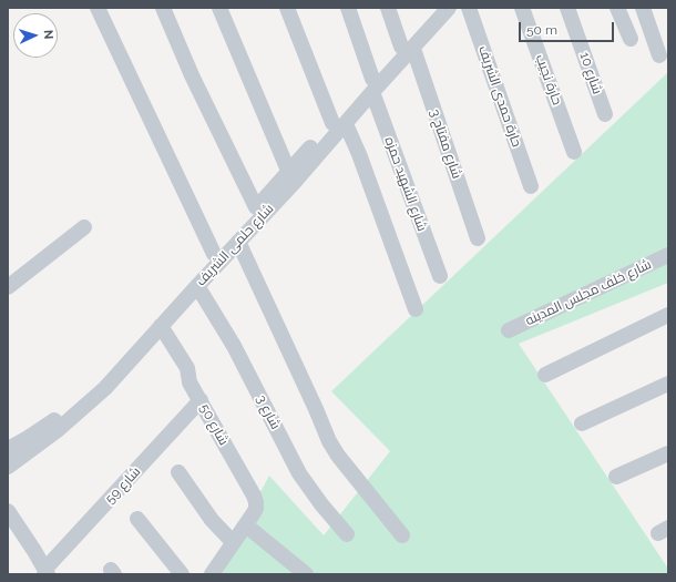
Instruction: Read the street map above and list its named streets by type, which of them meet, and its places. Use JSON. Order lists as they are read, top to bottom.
{
  "streets": {
    "street": [
      "شارع 10",
      "حارة نجيب",
      "حارة حمدى الشريف",
      "شارع مفتاح 3",
      "شارع الشهيد حمزه",
      "شارع حلمى الشريف",
      "شارع خلف مجلس المدينه",
      "شارع 3",
      "شارع 50",
      "شارع 59"
    ]
  },
  "crossings": [
    ["شارع مفتاح 3", "شارع حلمى الشريف"],
    ["شارع الشهيد حمزه", "شارع حلمى الشريف"],
    ["شارع حلمى الشريف", "شارع 3"],
    ["شارع حلمى الشريف", "شارع 50"],
    ["شارع 50", "شارع 59"]
  ],
  "scale_bar": "50 m",
  "north": "right"
}
